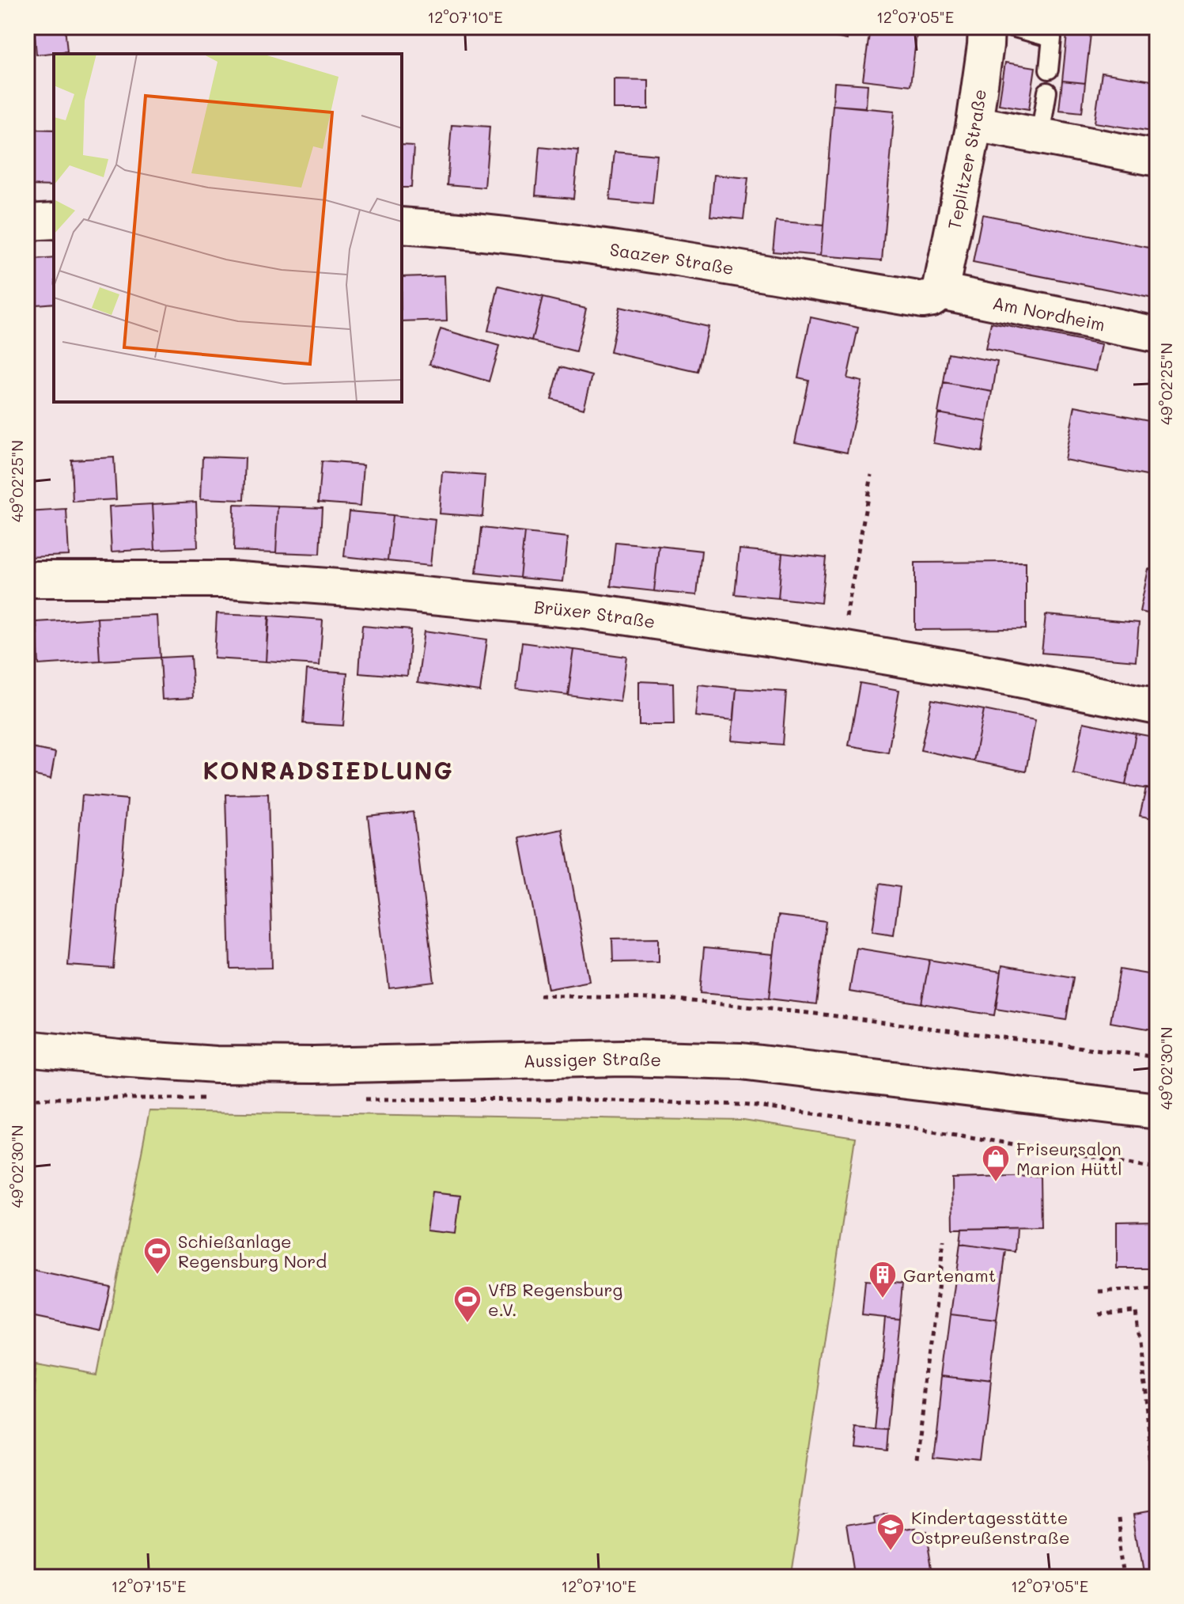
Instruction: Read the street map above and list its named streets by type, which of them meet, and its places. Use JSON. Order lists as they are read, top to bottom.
{
  "streets": {
    "street": [
      "Teplitzer Straße",
      "Saazer Straße",
      "Am Nordheim",
      "Brüxer Straße",
      "Aussiger Straße"
    ]
  },
  "crossings": [
    ["Teplitzer Straße", "Saazer Straße"],
    ["Teplitzer Straße", "Am Nordheim"],
    ["Saazer Straße", "Am Nordheim"]
  ],
  "districts": ["KONRADSIEDLUNG"],
  "places": {
    "shop": ["Friseursalon Marion Hüttl"],
    "sports": ["Schießanlage Regensburg Nord", "VfB Regensburg e.V."],
    "building": ["Gartenamt"],
    "school or university": ["Kindertagesstätte Ostpreußenstraße"]
  },
  "coordinates": [
    "12°07'10\"E",
    "12°07'05\"E",
    "49°02'25\"N",
    "49°02'30\"N",
    "12°07'15\"E"
  ]
}
